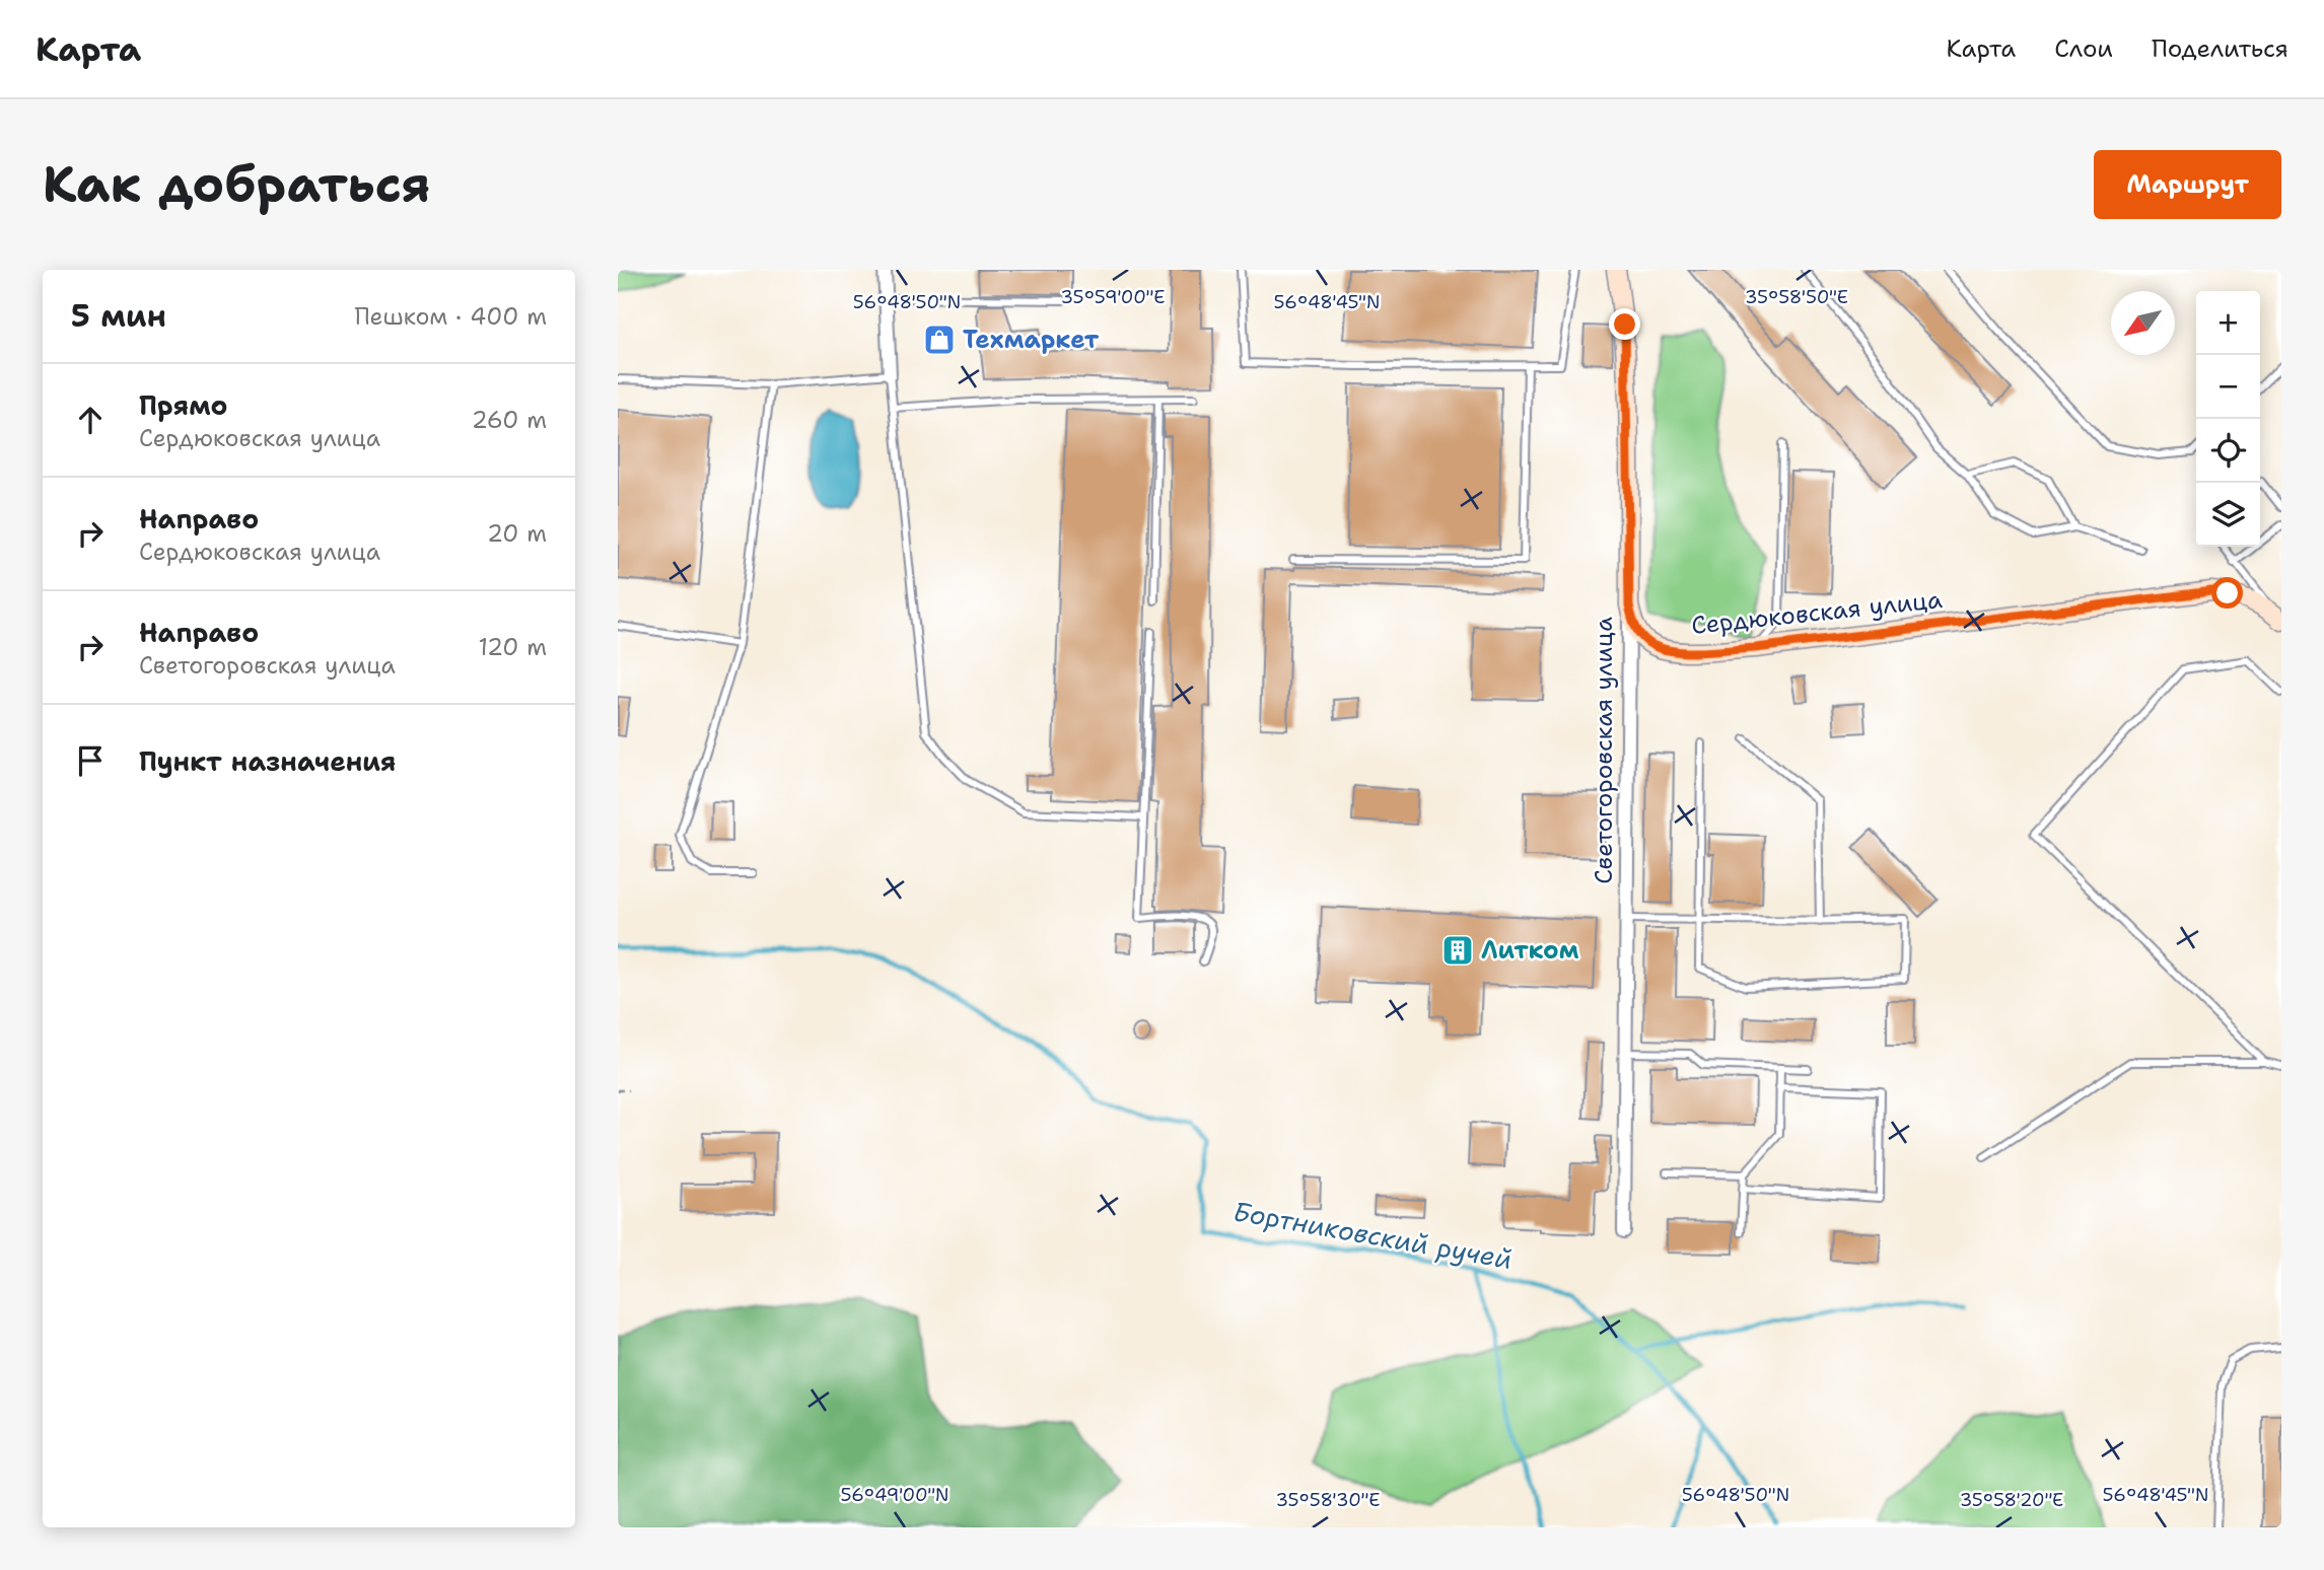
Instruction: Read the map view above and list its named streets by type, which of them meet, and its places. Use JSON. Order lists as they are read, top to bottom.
{
  "streets": {
    "street": ["Сердюковская улица", "Светогоровская улица"]
  },
  "crossings": [
    ["Сердюковская улица", "Светогоровская улица"]
  ],
  "water": ["Бортниковский ручей"],
  "places": {
    "shop": ["Техмаркет"],
    "building": ["Литком"]
  },
  "north": "bottom left",
  "page": {
    "header": "Карта",
    "nav": ["Карта", "Слои", "Поделиться"],
    "buttons": "Маршрут",
    "title": "Как добраться",
    "heading": ["5 мин", "Пешком · 400 m"],
    "map_buttons": ["+", "−"],
    "list": [
      ["Прямо", "Сердюковская улица", "260 m"],
      ["Направо", "Сердюковская улица", "20 m"],
      ["Направо", "Светогоровская улица", "120 m"],
      "Пункт назначения"
    ]
  },
  "coordinates": [
    "35°59'00\"E",
    "35°58'50\"E",
    "56°48'50\"N",
    "56°48'45\"N",
    "56°49'00\"N",
    "35°58'30\"E",
    "35°58'20\"E"
  ]
}
